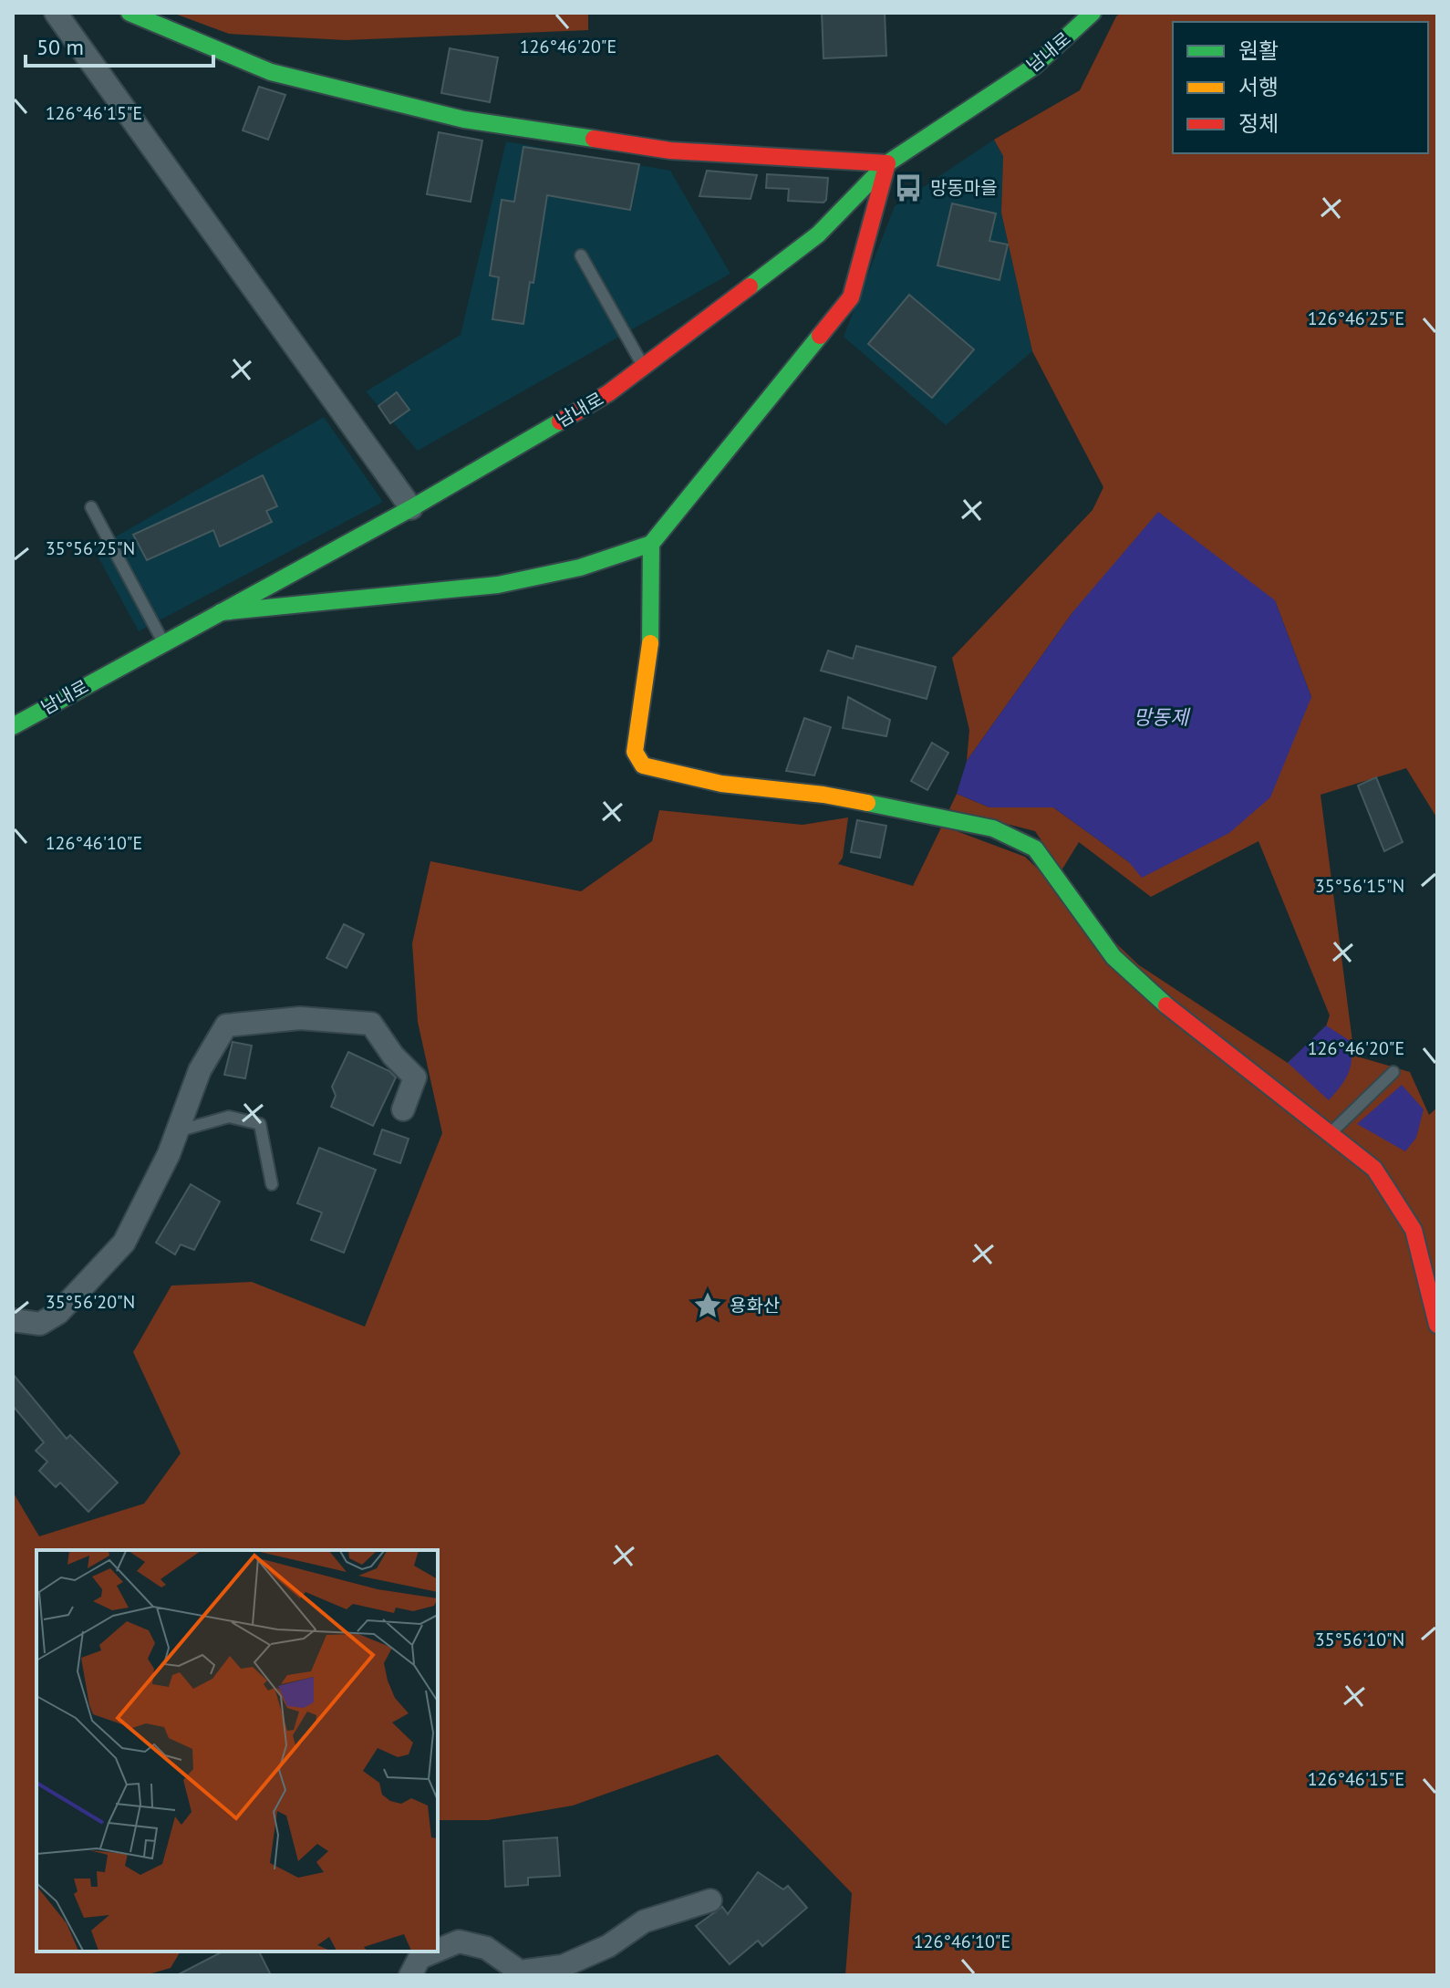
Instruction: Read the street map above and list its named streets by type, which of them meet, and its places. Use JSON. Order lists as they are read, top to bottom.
{
  "streets": {
    "street": ["남내로"]
  },
  "water": ["망동제"],
  "places": {
    "bus stop": ["망동마을"],
    "place": ["용화산"]
  },
  "legend": ["원활", "서행", "정체"],
  "scale_bar": "50 m",
  "coordinates": [
    "126°46'20\"E",
    "126°46'15\"E",
    "126°46'25\"E",
    "35°56'25\"N",
    "126°46'10\"E",
    "35°56'15\"N",
    "35°56'20\"N",
    "35°56'10\"N"
  ]
}
